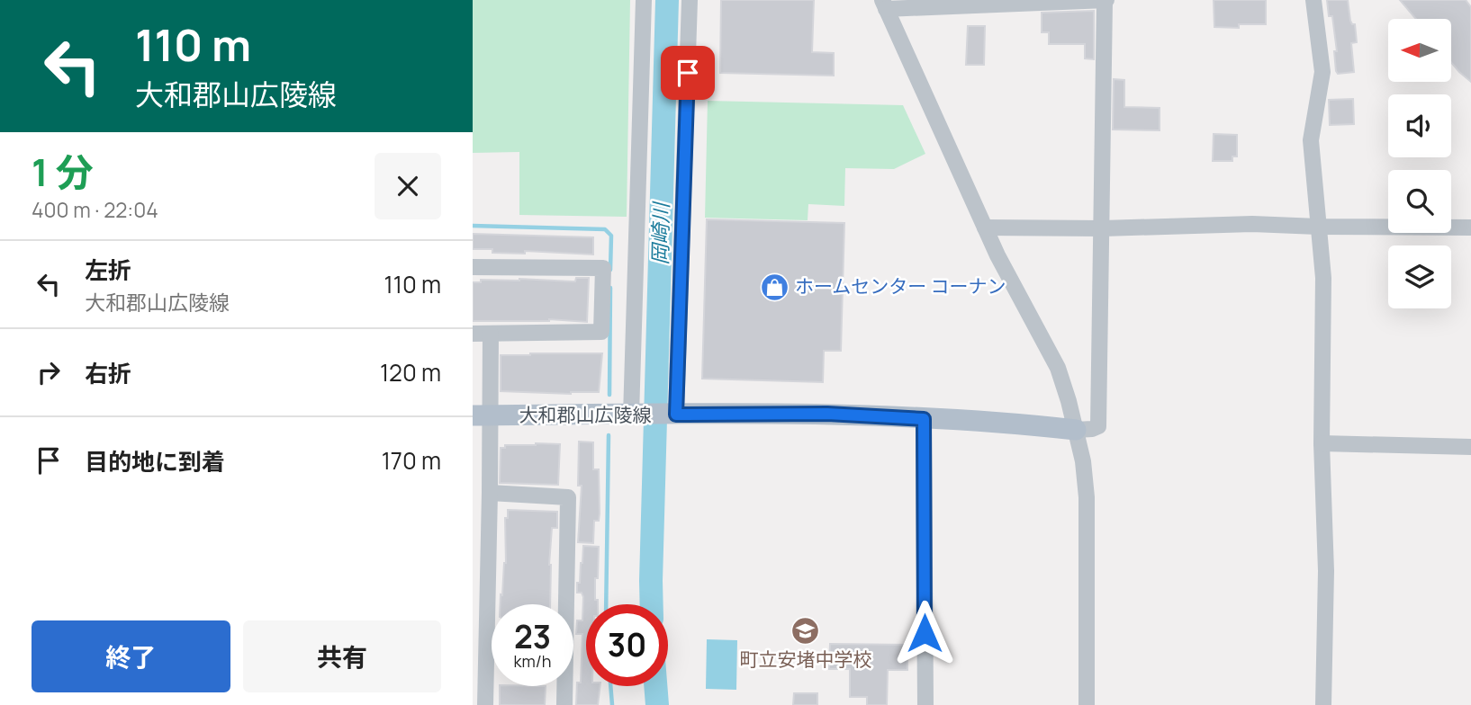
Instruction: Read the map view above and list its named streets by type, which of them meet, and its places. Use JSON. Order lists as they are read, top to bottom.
{
  "streets": {
    "main road": ["大和郡山広陵線"]
  },
  "water": ["岡崎川"],
  "places": {
    "shop": ["ホームセンター コーナン"],
    "school or university": ["町立安堵中学校"]
  },
  "north": "left",
  "page": {
    "turn": ["110 m", "大和郡山広陵線"],
    "heading": ["1 分", "400 m · 22:04"],
    "list": [
      {
        "name": "左折",
        "note": "大和郡山広陵線",
        "value": "110 m"
      },
      {
        "name": "右折",
        "value": "120 m"
      },
      {
        "name": "目的地に到着",
        "value": "170 m"
      }
    ],
    "speed": "23 km/h",
    "limit": "30",
    "buttons": ["終了", "共有"]
  }
}
